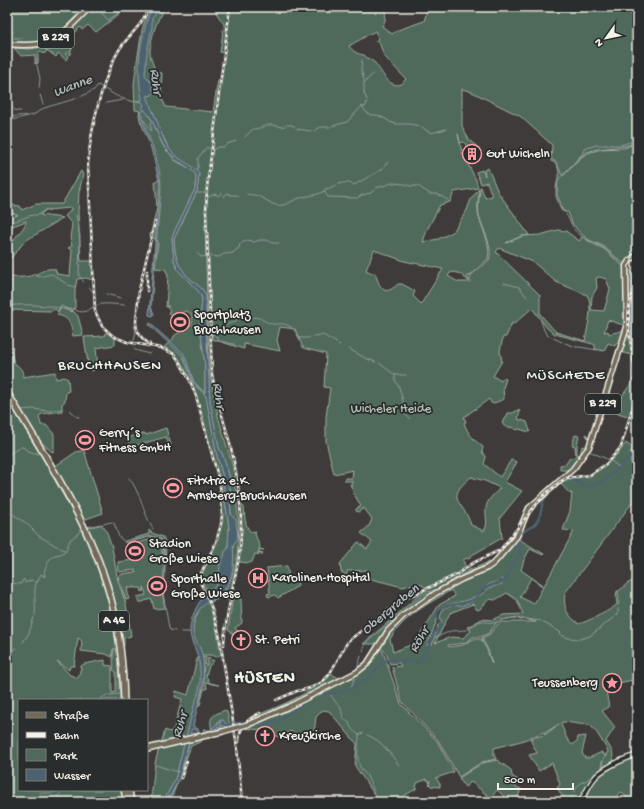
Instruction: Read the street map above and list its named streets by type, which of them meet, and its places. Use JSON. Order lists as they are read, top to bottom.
{
  "streets": {
    "highway": ["A 46"],
    "main road": ["B 229"]
  },
  "districts": ["BRUCHHAUSEN", "MÜSCHEDE", "HÜSTEN"],
  "water": [
    "Ruhr",
    "Wanne",
    "Obergraben",
    "Röhr"
  ],
  "parks": ["Wicheler Heide"],
  "places": {
    "building": ["Gut Wicheln"],
    "sports": [
      "Sportplatz Bruchhausen",
      "Gerry´s Fitness GmbH",
      "FitXtra e.K. Arnsberg-Bruchhausen",
      "Stadion Große Wiese",
      "Sporthalle Große Wiese"
    ],
    "hospital": ["Karolinen-Hospital"],
    "church": ["St. Petri", "Kreuzkirche"],
    "place": ["Teussenberg"]
  },
  "legend": [
    "Straße",
    "Bahn",
    "Park",
    "Wasser"
  ],
  "scale_bar": "500 m",
  "north": "bottom left"
}
